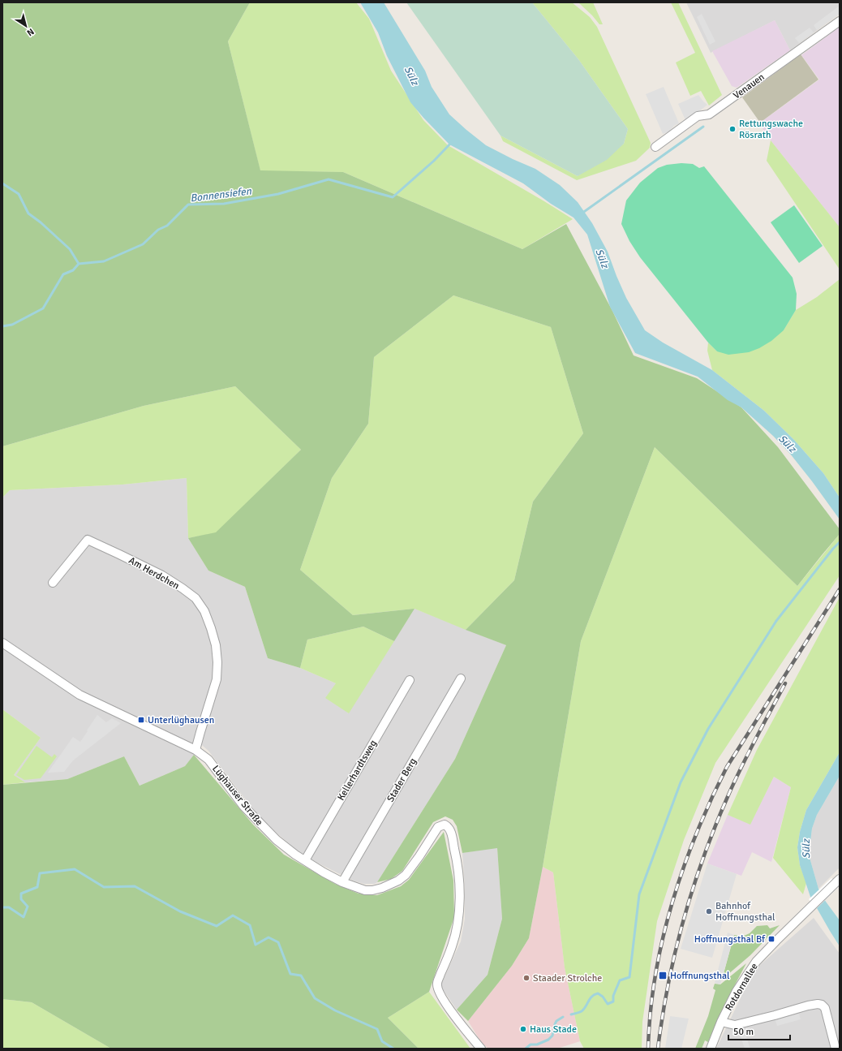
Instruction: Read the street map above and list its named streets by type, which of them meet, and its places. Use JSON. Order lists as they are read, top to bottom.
{
  "streets": {
    "street": [
      "Venauen",
      "Am Herdchen",
      "Kellerhardtsweg",
      "Stader Berg",
      "Lüghauser Straße",
      "Rotdornallee"
    ]
  },
  "crossings": [
    ["Am Herdchen", "Lüghauser Straße"],
    ["Kellerhardtsweg", "Lüghauser Straße"],
    ["Stader Berg", "Lüghauser Straße"]
  ],
  "water": ["Sülz", "Bonnensiefen"],
  "places": {
    "other": [
      "Rettungswache Rösrath",
      "Bahnhof Hoffnungsthal",
      "Staader Strolche",
      "Haus Stade"
    ],
    "transit": ["Unterlüghausen", "Hoffnungsthal Bf", "Hoffnungsthal"]
  },
  "scale_bar": "50 m",
  "north": "bottom right"
}
